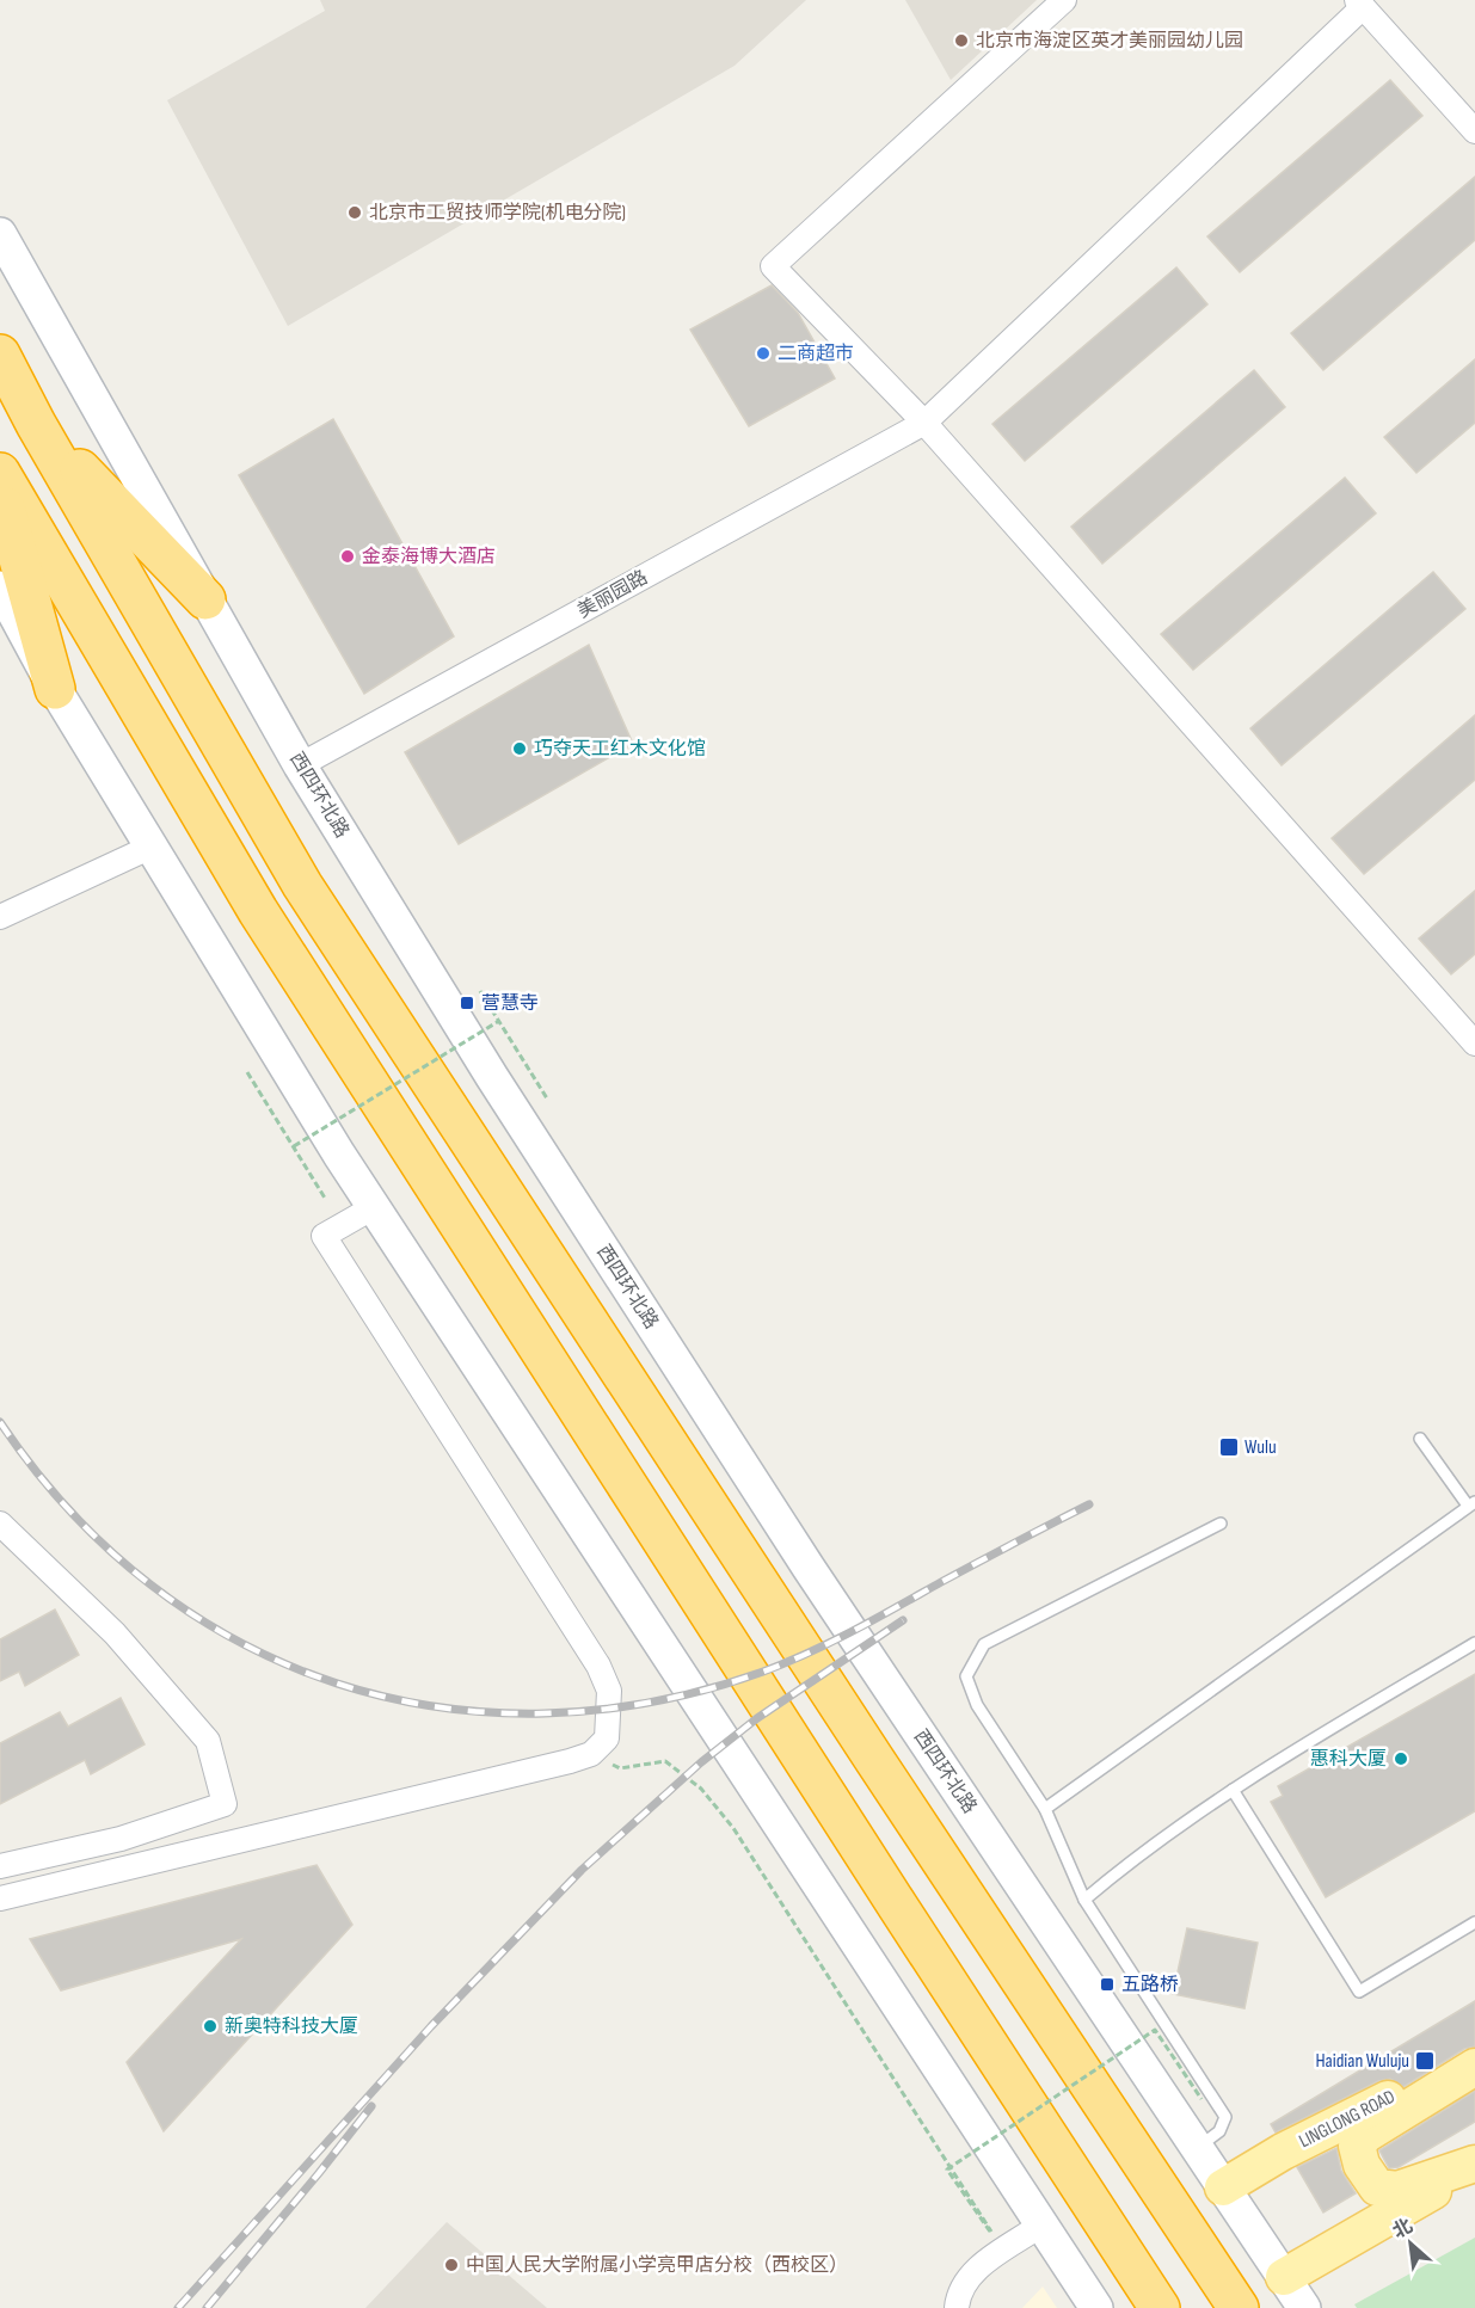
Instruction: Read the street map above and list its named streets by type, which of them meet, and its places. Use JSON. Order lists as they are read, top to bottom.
{
  "streets": {
    "main road": ["LINGLONG ROAD"],
    "street": ["美丽园路", "西四环北路"]
  },
  "crossings": [
    ["美丽园路", "西四环北路"],
    ["西四环北路", "LINGLONG ROAD"]
  ],
  "places": {
    "other": [
      "北京市海淀区英才美丽园幼儿园",
      "北京市工贸技师学院(机电分院)",
      "二商超市",
      "金泰海博大酒店",
      "巧夺天工红木文化馆",
      "惠科大厦",
      "新奥特科技大厦",
      "中国人民大学附属小学亮甲店分校（西校区）"
    ],
    "transit": [
      "营慧寺",
      "Wulu",
      "五路桥",
      "Haidian Wuluju"
    ]
  },
  "north": "top left"
}
